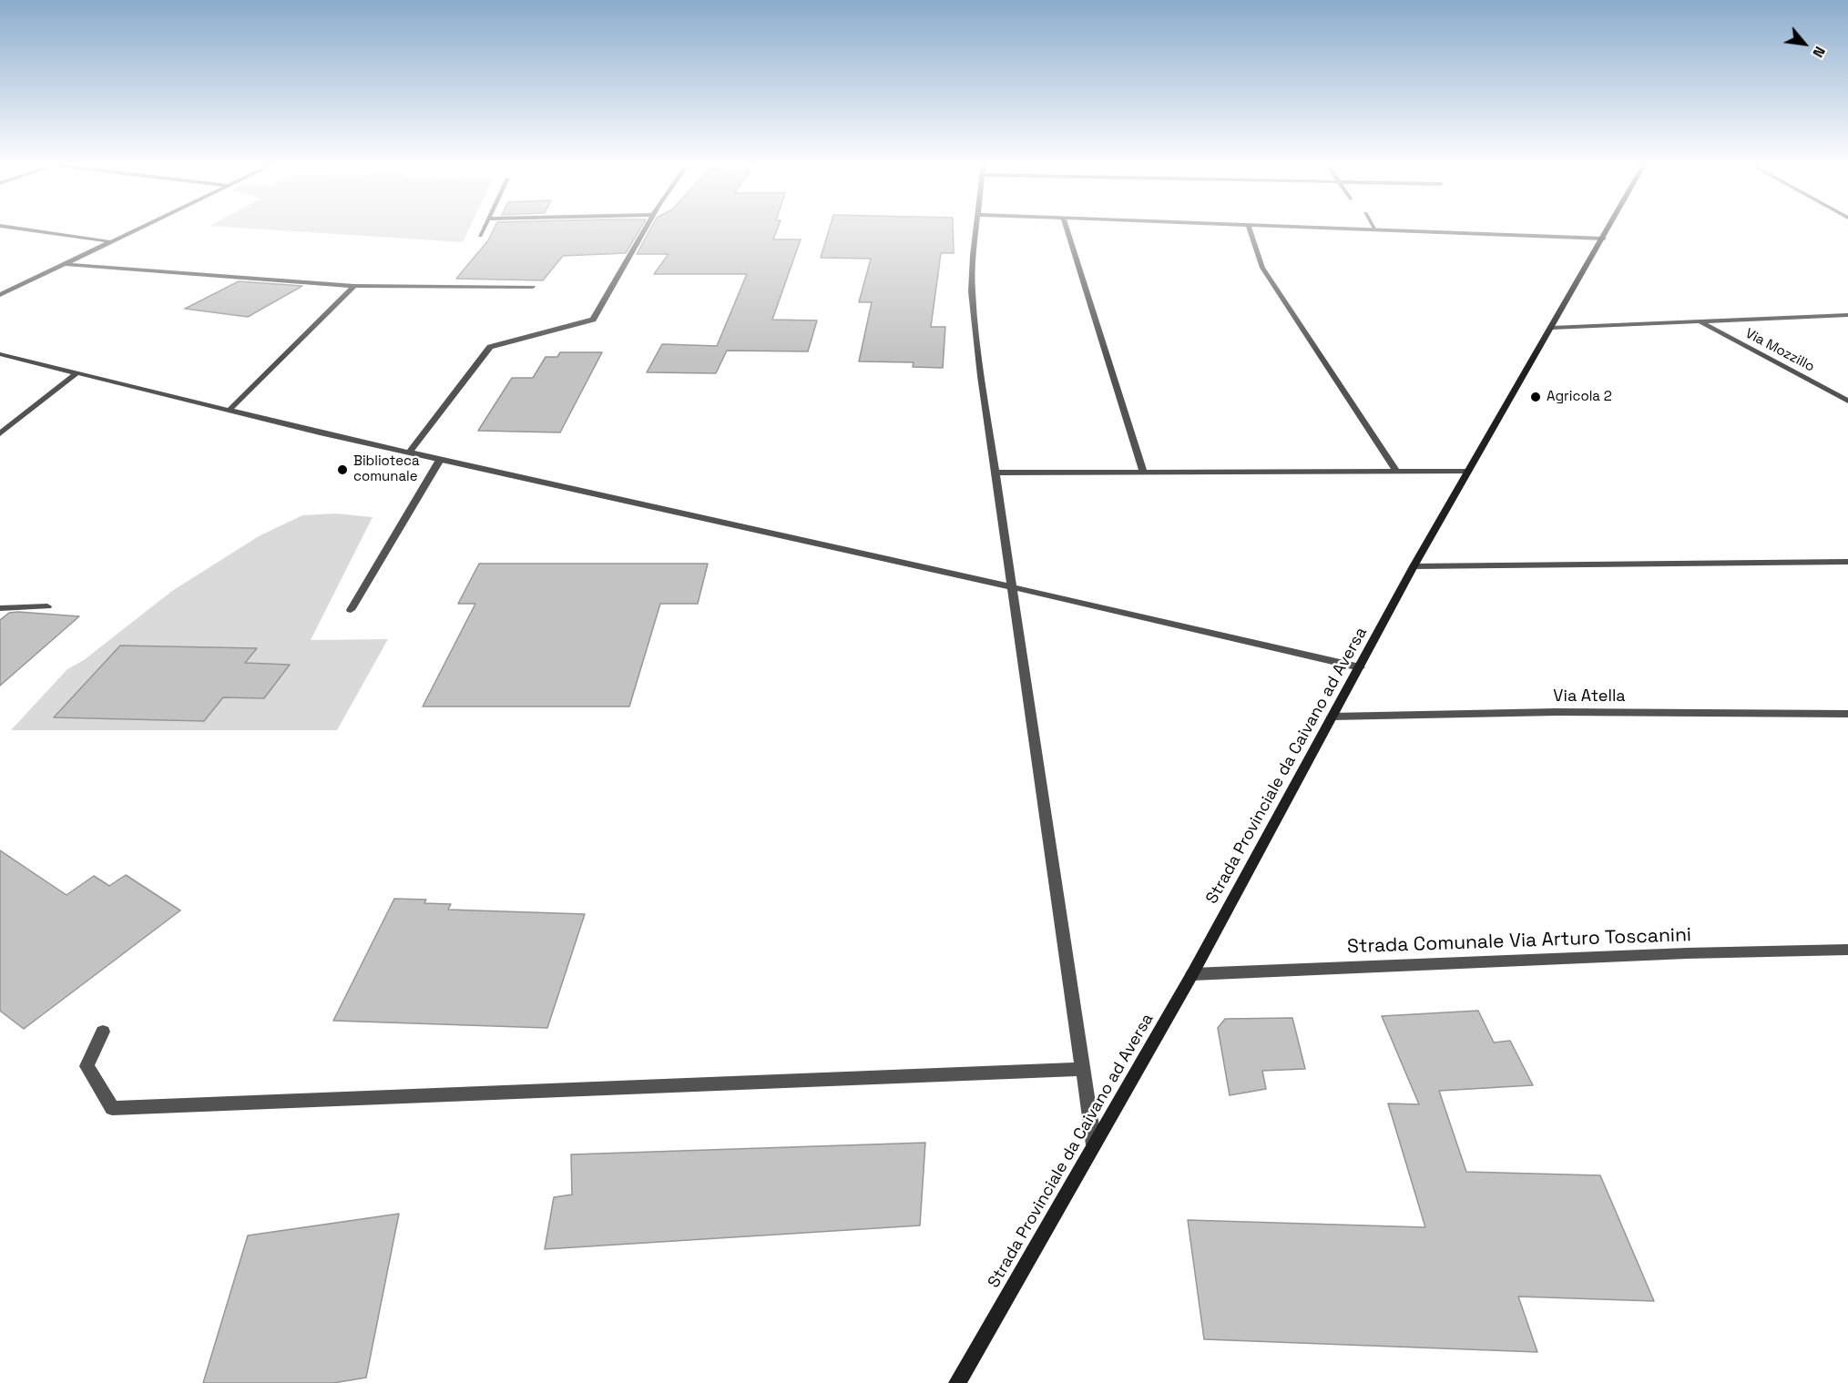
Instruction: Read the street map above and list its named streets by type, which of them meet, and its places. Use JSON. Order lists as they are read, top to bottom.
{
  "streets": {
    "main road": ["Strada Provinciale da Caivano ad Aversa"],
    "street": ["Via Mozzillo", "Via Atella", "Strada Comunale Via Arturo Toscanini"]
  },
  "crossings": [
    ["Via Atella", "Strada Provinciale da Caivano ad Aversa"],
    ["Strada Provinciale da Caivano ad Aversa", "Strada Comunale Via Arturo Toscanini"]
  ],
  "places": ["Agricola 2", "Biblioteca comunale"],
  "north": "bottom right"
}
